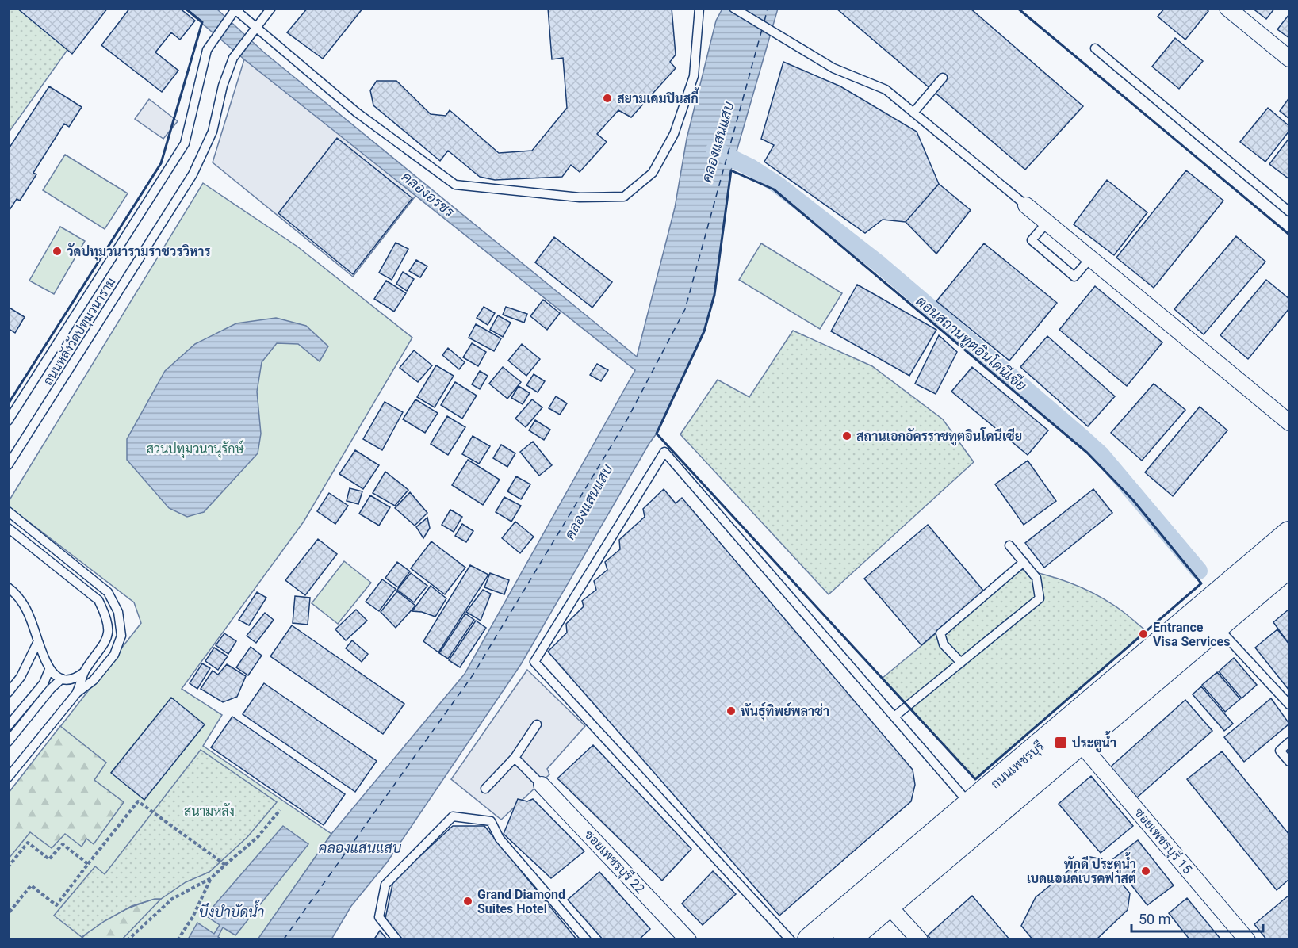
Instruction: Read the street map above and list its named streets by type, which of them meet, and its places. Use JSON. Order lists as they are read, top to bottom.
{
  "streets": {
    "main road": ["ถนนเพชรบุรี"],
    "street": ["ซอยเพชรบุรี 15", "ซอยเพชรบุรี 22"],
    "lane": ["ถนนหลังวัดปทุมวนาราม"]
  },
  "crossings": [
    ["ถนนเพชรบุรี", "ซอยเพชรบุรี 15"]
  ],
  "water": [
    "คลองแสนแสบ",
    "คลองอรชร",
    "ตอนสถานทูตอินโดนีเซีย",
    "บึงบำบัดน้ำ"
  ],
  "parks": ["สวนปทุมวนานุรักษ์", "สนามหลัง"],
  "places": {
    "other": [
      "สยามเคมปินสกี้",
      "วัดปทุมวนารามราชวรวิหาร",
      "สถานเอกอัครราชทูตอินโดนีเซีย",
      "Entrance Visa Services",
      "พันธุ์ทิพย์พลาซ่า",
      "พักดี ประตูน้ำ เบดแอนด์เบรคฟาสต์",
      "Grand Diamond Suites Hotel"
    ],
    "transit": ["ประตูน้ำ"]
  },
  "scale_bar": "50 m"
}
